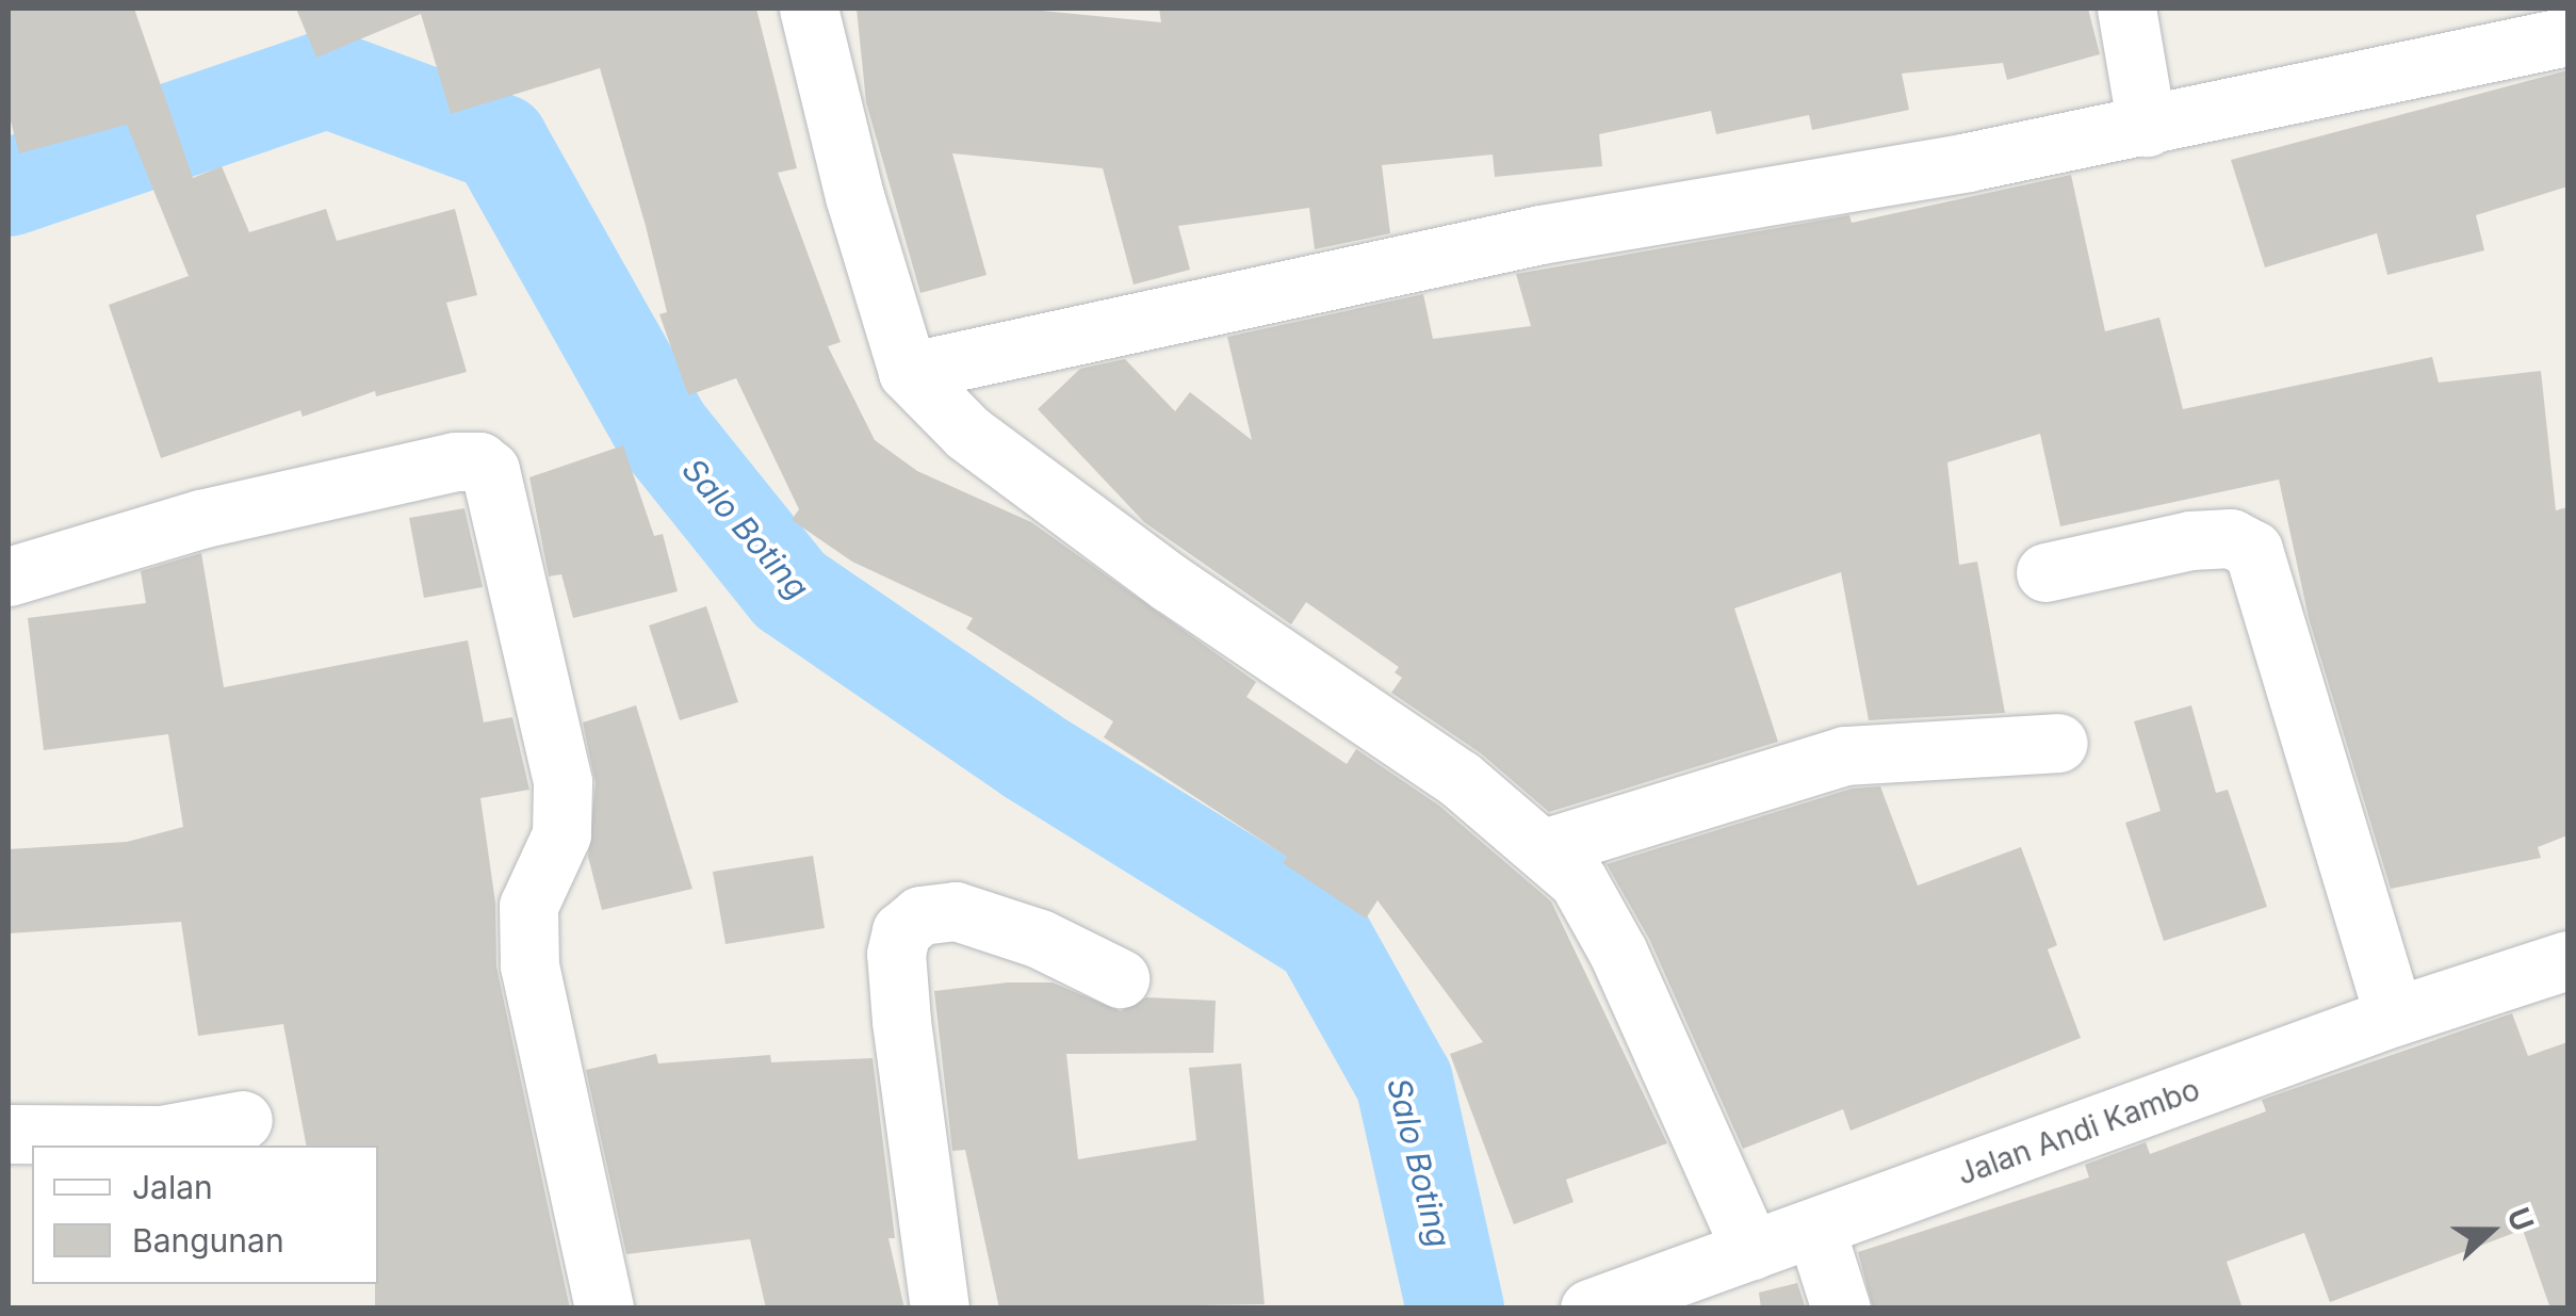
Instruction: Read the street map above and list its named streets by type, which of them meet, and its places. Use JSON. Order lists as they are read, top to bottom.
{
  "streets": {
    "street": ["Jalan Andi Kambo"]
  },
  "water": ["Salo Boting"],
  "legend": ["Jalan", "Bangunan"],
  "north": "right"
}
